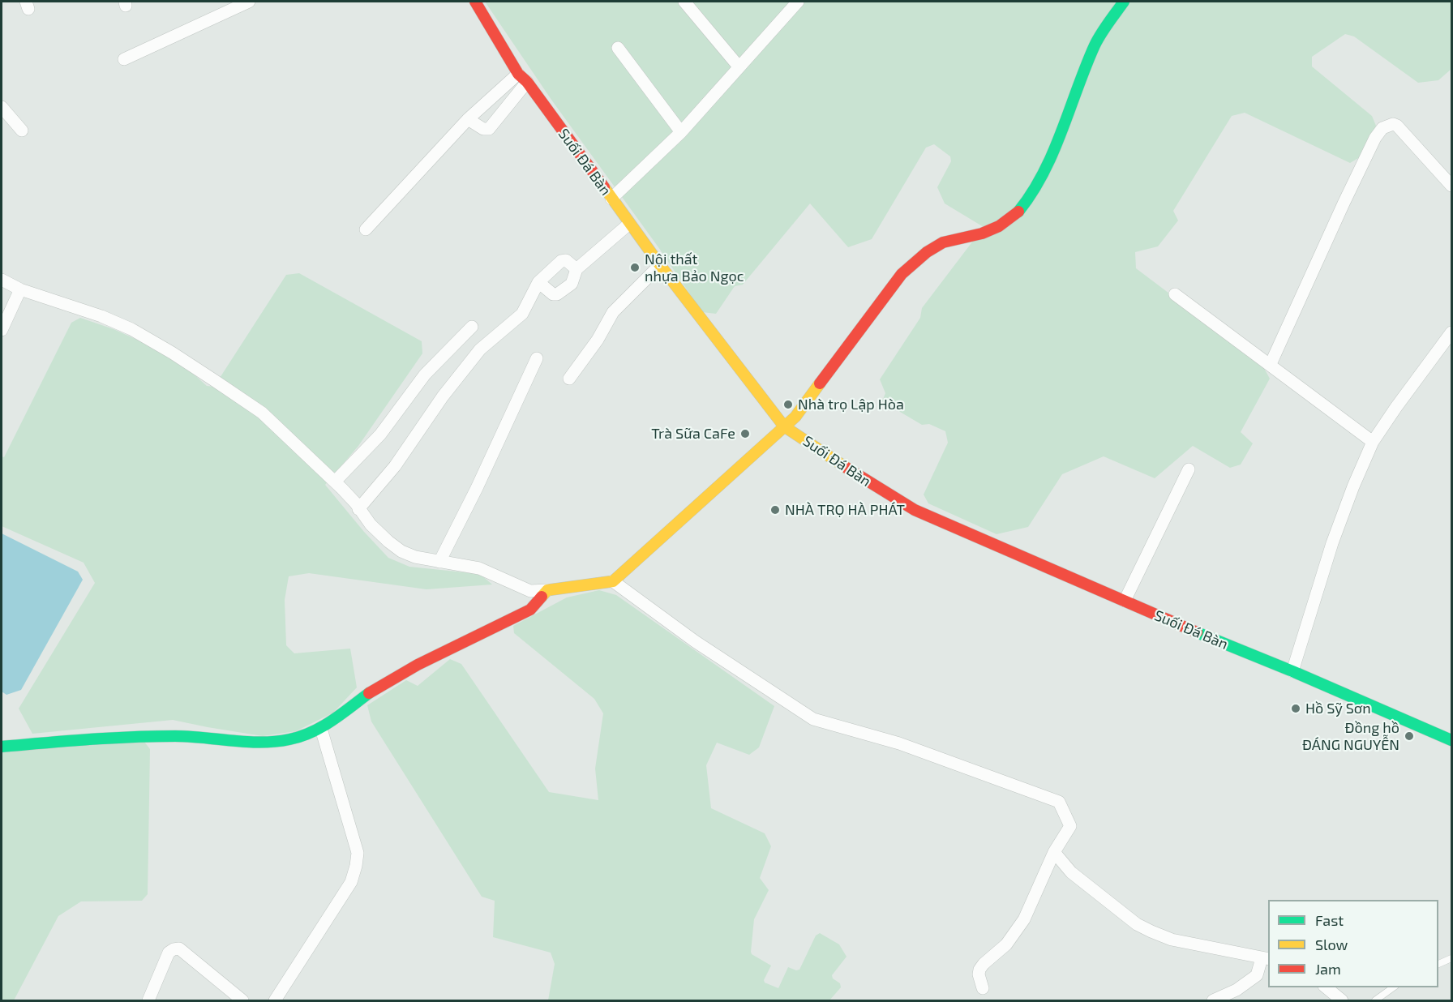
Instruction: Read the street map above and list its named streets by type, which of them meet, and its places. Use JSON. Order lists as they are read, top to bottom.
{
  "streets": {
    "street": ["Suối Đá Bàn"]
  },
  "places": [
    "Nội thất nhựa Bảo Ngọc",
    "Nhà trọ Lập Hòa",
    "Trà Sữa CaFe",
    "NHÀ TRỌ HÀ PHÁT",
    "Hồ Sỹ Sơn",
    "Đồng hồ ĐÁNG NGUYỄN"
  ],
  "legend": ["Fast", "Slow", "Jam"]
}
